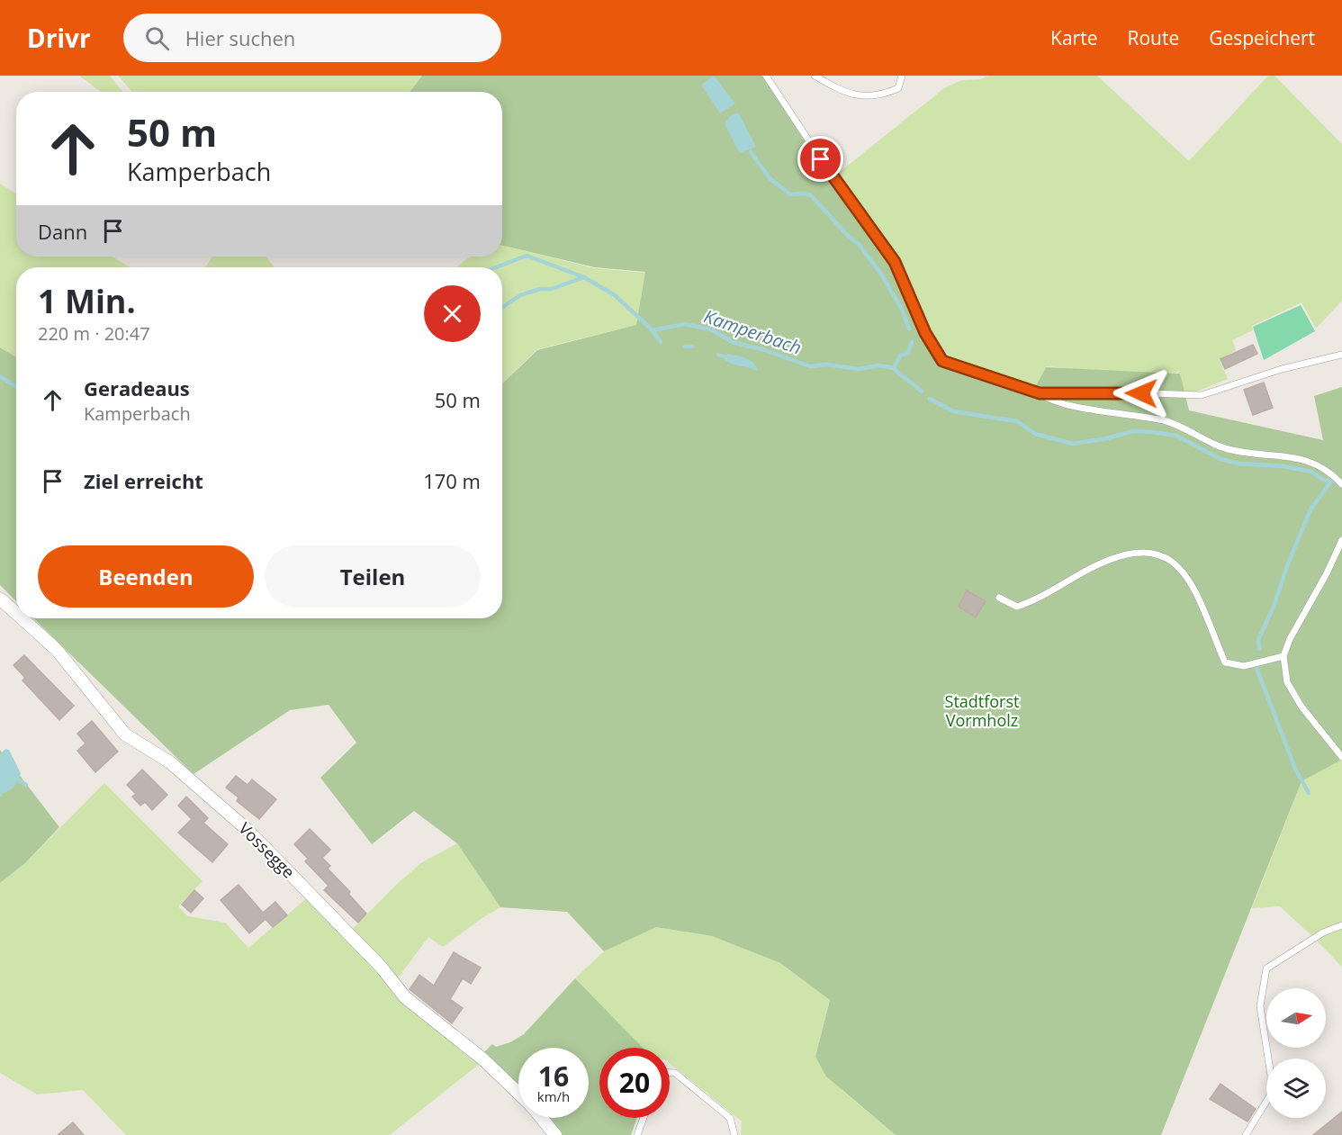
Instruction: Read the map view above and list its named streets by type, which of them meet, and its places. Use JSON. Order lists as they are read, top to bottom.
{
  "streets": {
    "street": ["Vossegge"]
  },
  "water": ["Kamperbach"],
  "parks": ["Stadtforst Vormholz"],
  "north": "right",
  "page": {
    "header": "Drivr",
    "search": "Hier suchen",
    "nav": ["Karte", "Route", "Gespeichert"],
    "turn": ["50 m", "Kamperbach"],
    "then": "Dann",
    "heading": ["1 Min.", "220 m · 20:47"],
    "list": [
      {
        "name": "Geradeaus",
        "note": "Kamperbach",
        "value": "50 m"
      },
      {
        "name": "Ziel erreicht",
        "value": "170 m"
      }
    ],
    "buttons": ["Beenden", "Teilen"],
    "speed": "16 km/h",
    "limit": "20"
  }
}
